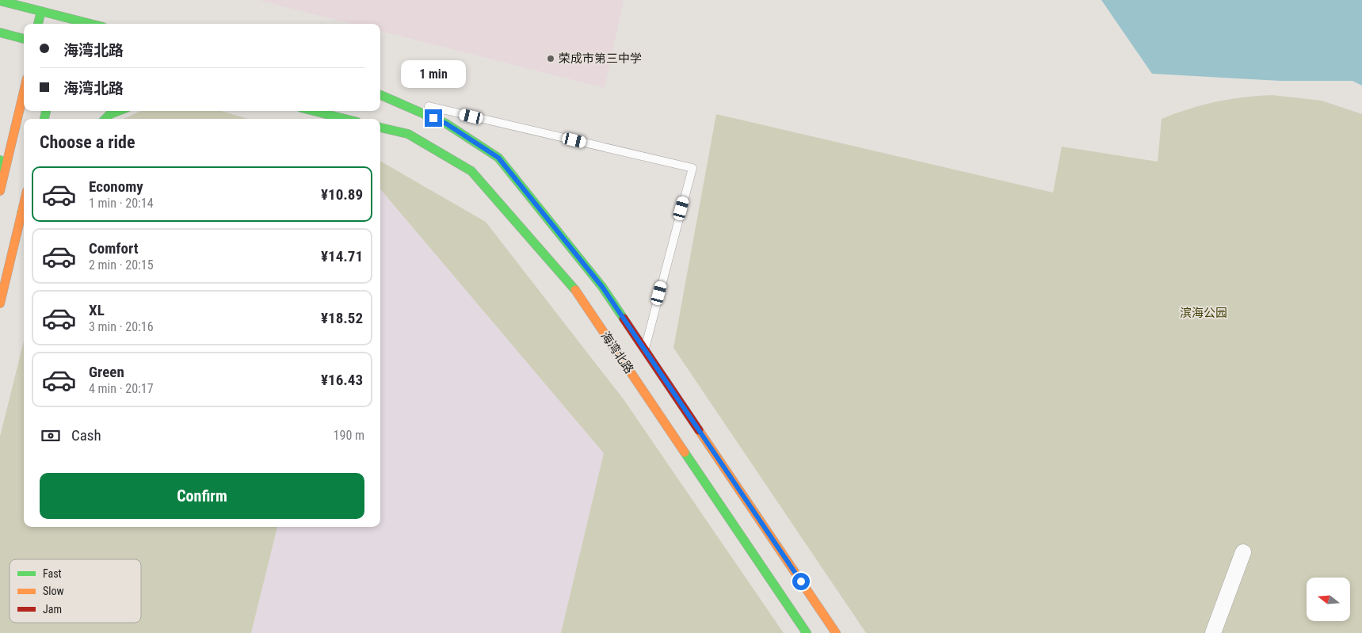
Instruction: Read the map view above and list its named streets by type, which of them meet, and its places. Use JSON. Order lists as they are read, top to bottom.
{
  "streets": {
    "main road": ["海湾北路"]
  },
  "parks": ["滨海公园"],
  "places": ["荣成市第三中学"],
  "legend": ["Fast", "Slow", "Jam"],
  "north": "left",
  "page": {
    "banner": ["海湾北路", "海湾北路"],
    "bubble": "1 min",
    "heading": "Choose a ride",
    "list": [
      {
        "name": "Economy",
        "note": "1 min · 20:14",
        "value": "¥10.89"
      },
      {
        "name": "Comfort",
        "note": "2 min · 20:15",
        "value": "¥14.71"
      },
      {
        "name": "XL",
        "note": "3 min · 20:16",
        "value": "¥18.52"
      },
      {
        "name": "Green",
        "note": "4 min · 20:17",
        "value": "¥16.43"
      }
    ],
    "pay": ["Cash", "190 m"],
    "buttons": "Confirm"
  }
}
